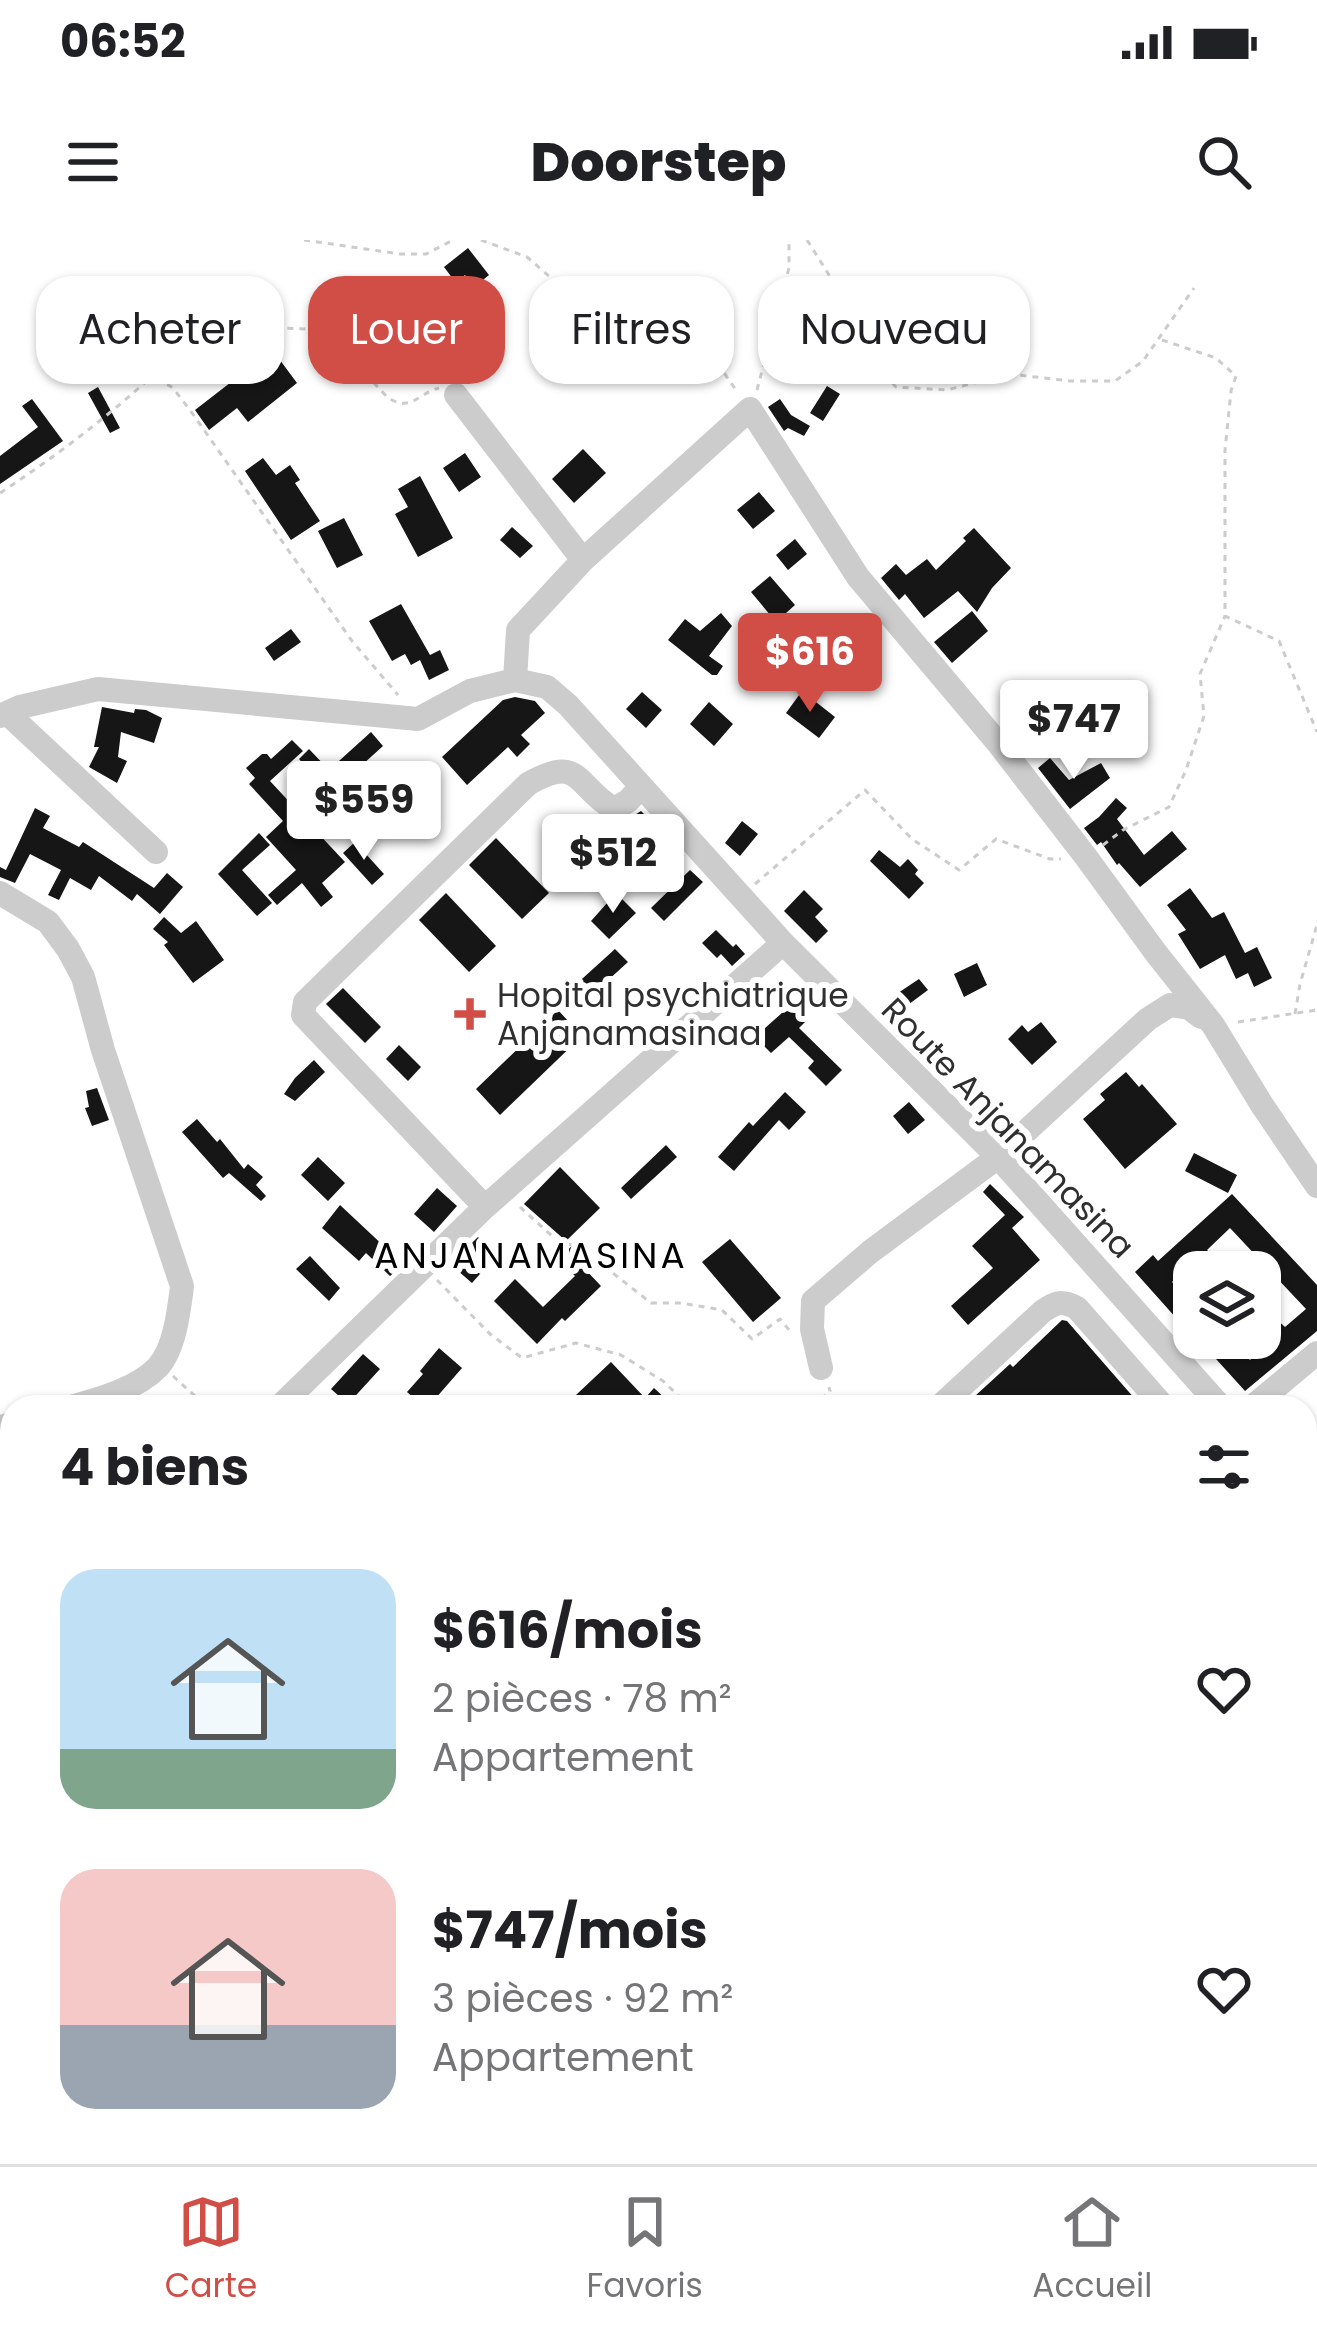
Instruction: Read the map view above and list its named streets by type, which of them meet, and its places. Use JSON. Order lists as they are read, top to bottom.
{
  "streets": {
    "street": ["Route Anjanamasina"]
  },
  "districts": ["ANJANAMASINA"],
  "places": {
    "health": ["Hopital psychiatrique Anjanamasinaa"]
  },
  "page": {
    "status": "06:52",
    "header": "Doorstep",
    "chip": [
      "Acheter",
      "Louer",
      "Filtres",
      "Nouveau"
    ],
    "price": [
      "$616",
      "$747",
      "$559",
      "$512"
    ],
    "heading": "4 biens",
    "list": [
      {
        "name": "$616/mois",
        "note": "2 pièces · 78 m² · Appartement"
      },
      {
        "name": "$747/mois",
        "note": "3 pièces · 92 m² · Appartement"
      }
    ],
    "tabs": ["Carte", "Favoris", "Accueil"]
  }
}
